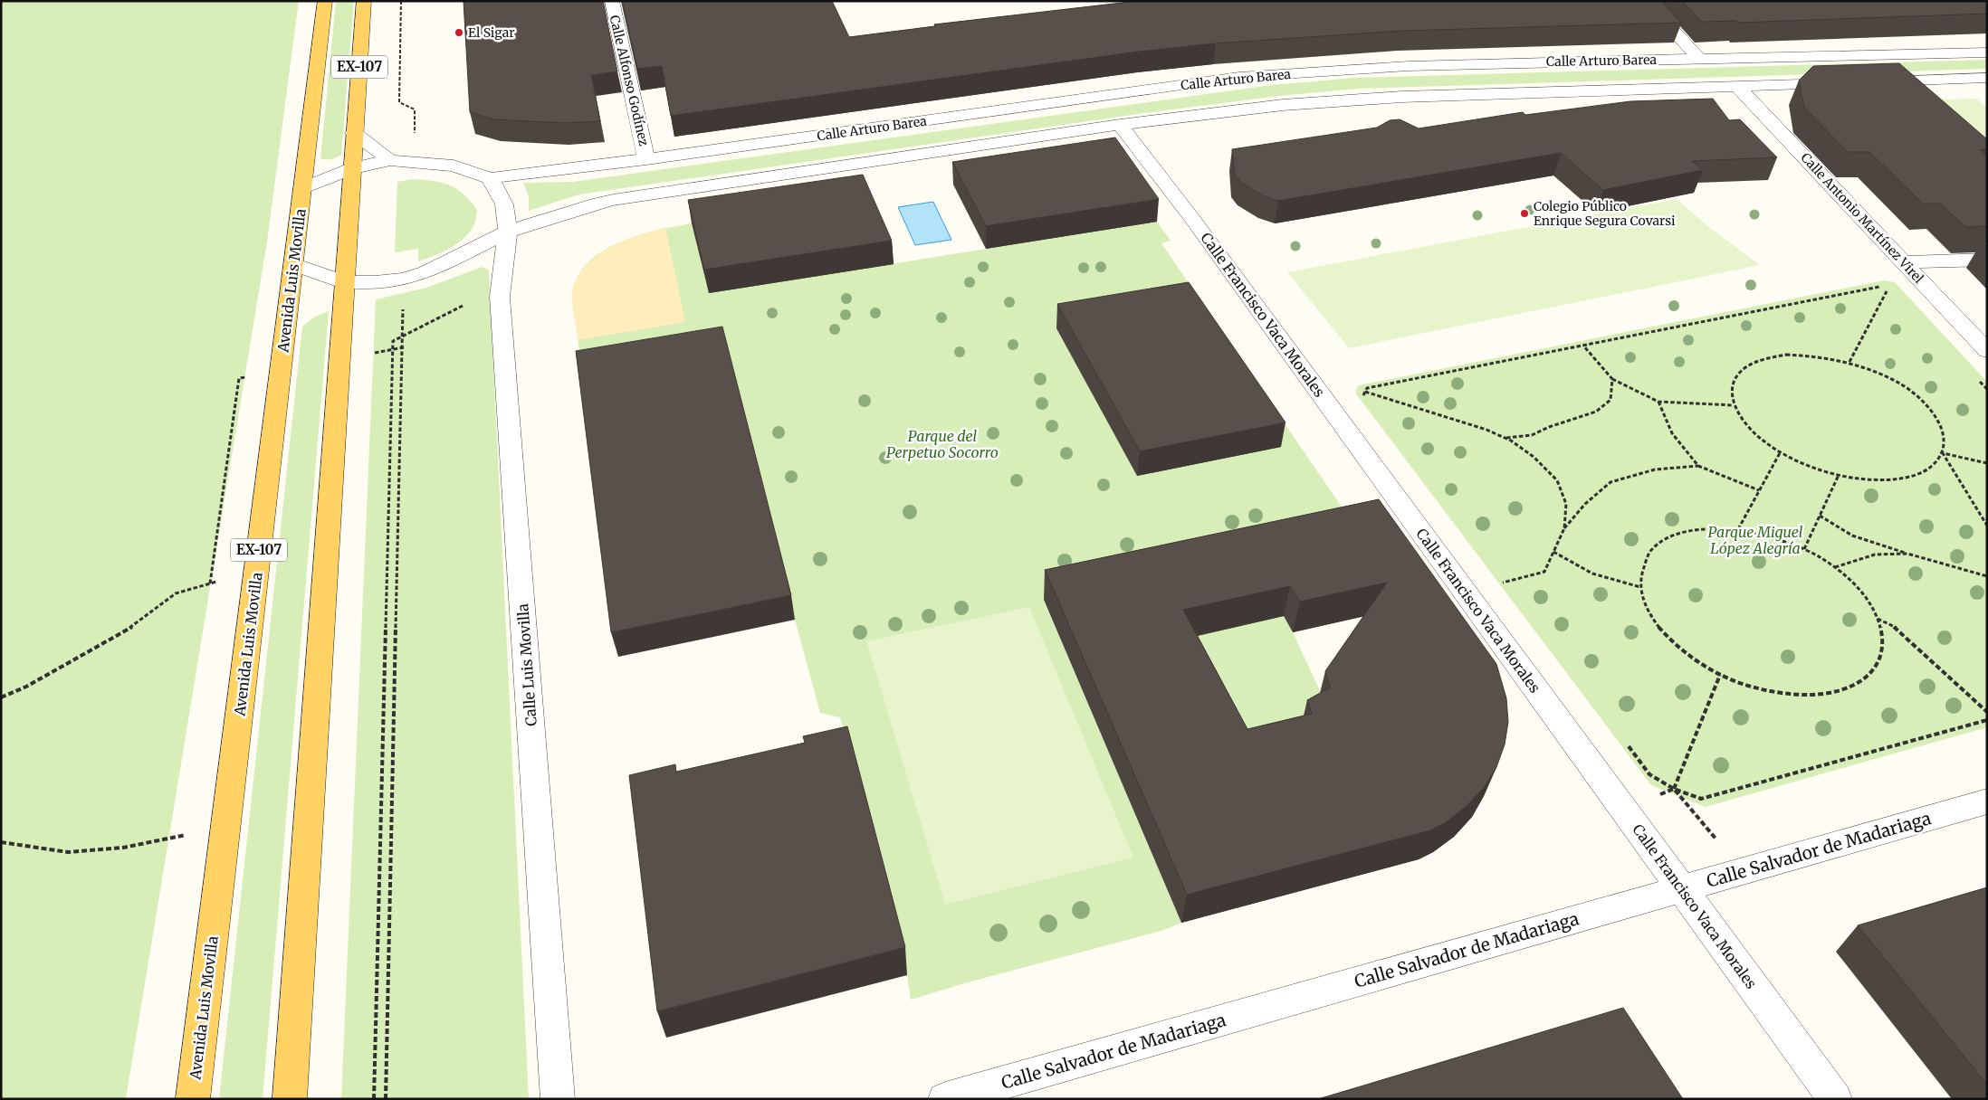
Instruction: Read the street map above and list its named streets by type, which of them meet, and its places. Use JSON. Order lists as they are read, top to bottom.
{
  "streets": {
    "main road": ["EX-107", "Avenida Luis Movilla"],
    "street": [
      "Calle Arturo Barea",
      "Calle Alfonso Godínez",
      "Calle Antonio Martínez Virel",
      "Calle Francisco Vaca Morales",
      "Calle Luis Movilla",
      "Calle Salvador de Madariaga"
    ]
  },
  "crossings": [
    ["Calle Arturo Barea", "EX-107"],
    ["Calle Arturo Barea", "Calle Alfonso Godínez"],
    ["Calle Arturo Barea", "Calle Antonio Martínez Virel"],
    ["Calle Arturo Barea", "Avenida Luis Movilla"],
    ["Calle Arturo Barea", "Calle Francisco Vaca Morales"],
    ["Calle Arturo Barea", "Calle Luis Movilla"],
    ["Calle Francisco Vaca Morales", "Calle Salvador de Madariaga"]
  ],
  "parks": ["Parque del Perpetuo Socorro", "Parque Miguel López Alegría"],
  "places": ["El Sigar", "Colegio Público Enrique Segura Covarsi"]
}
